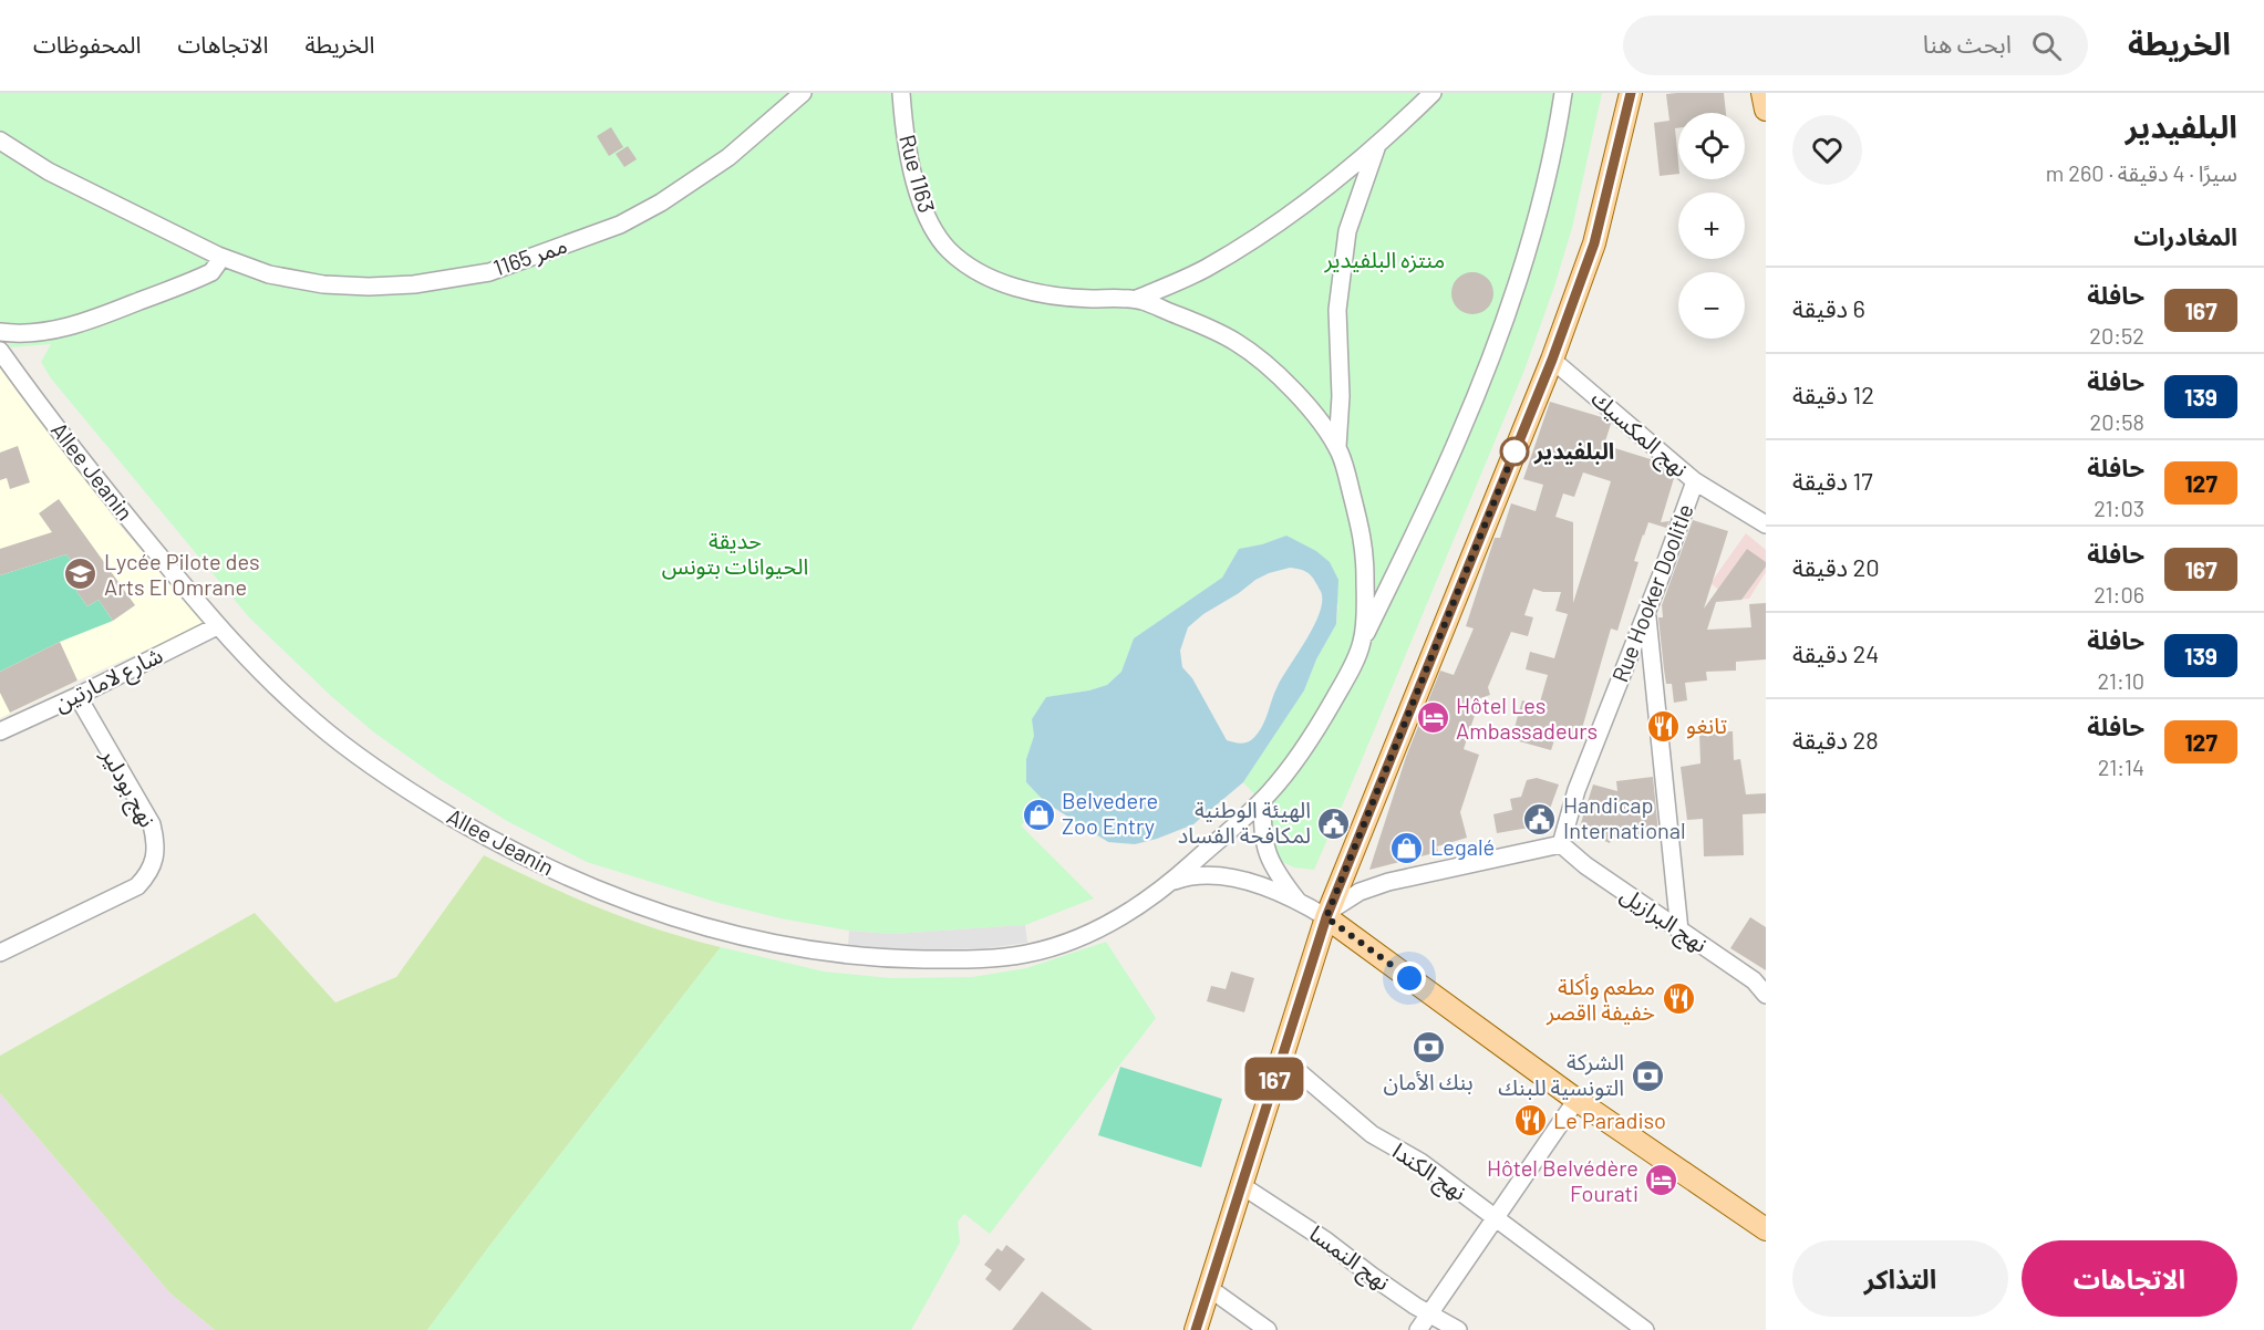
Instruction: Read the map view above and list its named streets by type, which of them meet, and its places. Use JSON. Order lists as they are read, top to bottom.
{
  "streets": {
    "street": [
      "Rue 1163",
      "ممر 1165",
      "نهج المكسيك",
      "Allee Jeanin",
      "Rue Hooker Doolitle",
      "شارع لامارتين",
      "نهج بودلير",
      "نهج البرازيل",
      "نهج الكندا",
      "نهج النمسا"
    ]
  },
  "crossings": [
    ["نهج المكسيك", "Rue Hooker Doolitle"],
    ["Allee Jeanin", "شارع لامارتين"],
    ["Rue Hooker Doolitle", "نهج البرازيل"],
    ["شارع لامارتين", "نهج بودلير"]
  ],
  "parks": ["منتزه البلفيدير", "حديقة الحيوانات بتونس"],
  "places": {
    "other": ["البلفيدير"],
    "school or university": ["Lycée Pilote des Arts El Omrane"],
    "hotel": ["Hôtel Les Ambassadeurs", "Hôtel Belvédère Fourati"],
    "restaurant": ["تانغو", "مطعم وأكلة خفيفة ااقصر", "Le Paradiso"],
    "shop": ["Belvedere Zoo Entry", "Legalé"],
    "public building": ["Handicap International", "الهيئة الوطنية لمكافحة الفساد"],
    "bank": ["بنك الأمان", "الشركة التونسية للبنك"]
  },
  "lines": ["bus line 167"],
  "page": {
    "header": "الخريطة",
    "search": "ابحث هنا",
    "nav": ["الخريطة", "الاتجاهات", "المحفوظات"],
    "heading": [
      ["البلفيدير", "سيرًا · 4 دقيقة · 260 m"],
      "المغادرات"
    ],
    "on_map": "167",
    "map_buttons": ["+", "−"],
    "list": [
      {
        "mark": "167",
        "name": "حافلة",
        "note": "20:52",
        "value": "6 دقيقة"
      },
      {
        "mark": "139",
        "name": "حافلة",
        "note": "20:58",
        "value": "12 دقيقة"
      },
      {
        "mark": "127",
        "name": "حافلة",
        "note": "21:03",
        "value": "17 دقيقة"
      },
      {
        "mark": "167",
        "name": "حافلة",
        "note": "21:06",
        "value": "20 دقيقة"
      },
      {
        "mark": "139",
        "name": "حافلة",
        "note": "21:10",
        "value": "24 دقيقة"
      },
      {
        "mark": "127",
        "name": "حافلة",
        "note": "21:14",
        "value": "28 دقيقة"
      }
    ],
    "buttons": ["الاتجاهات", "التذاكر"]
  }
}
